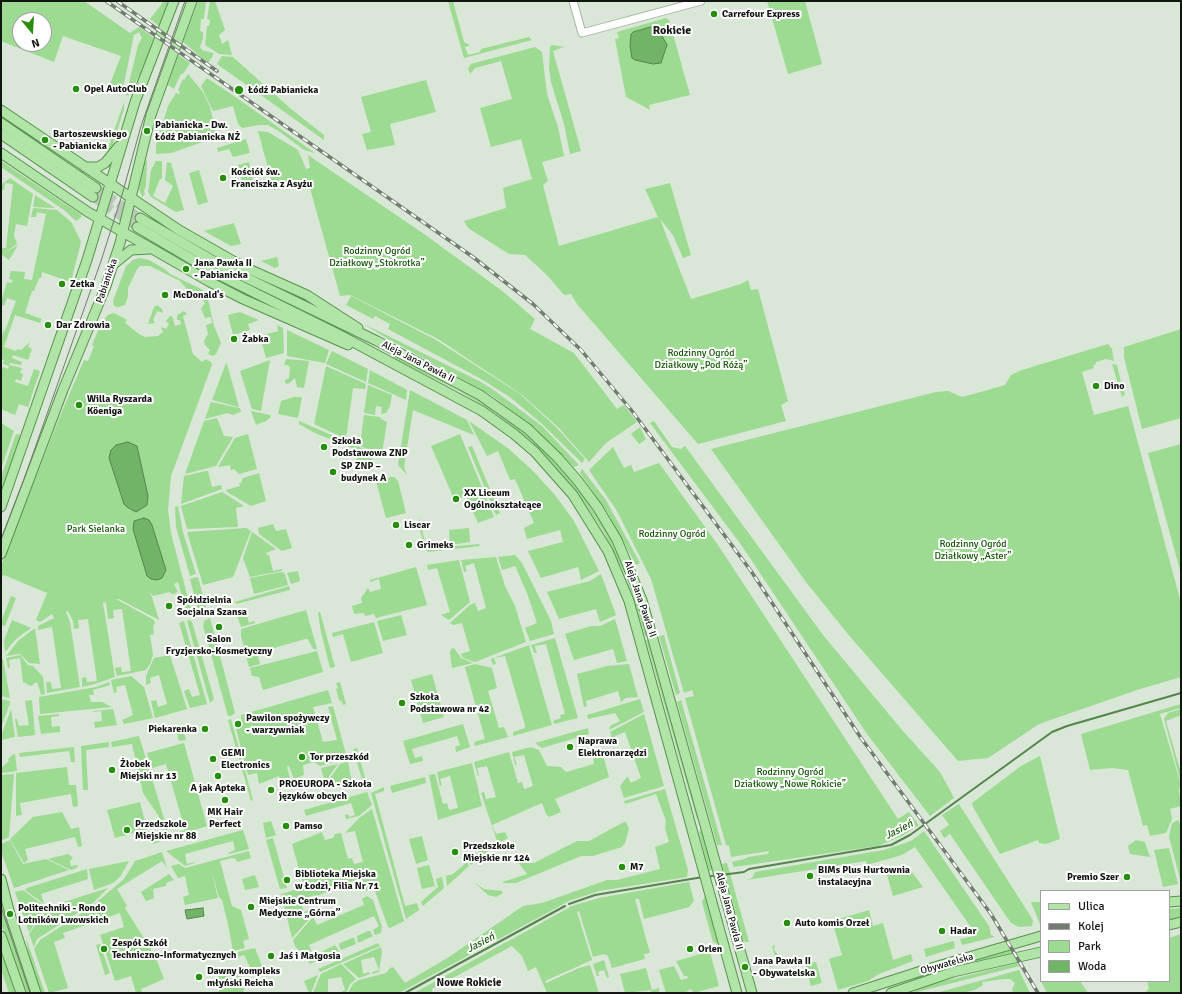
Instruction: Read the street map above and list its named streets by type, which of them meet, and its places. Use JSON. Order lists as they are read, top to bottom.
{
  "streets": {
    "main road": ["Pabianicka", "Aleja Jana Pawła II", "Obywatelska"]
  },
  "districts": ["Rokicie", "Nowe Rokicie"],
  "water": ["Jasień"],
  "parks": [
    "Rodzinny Ogród Działkowy „Stokrotka”",
    "Rodzinny Ogród Działkowy „Pod Różą”",
    "Park Sielanka",
    "Rodzinny Ogród",
    "Rodzinny Ogród Działkowy „Aster”",
    "Rodzinny Ogród Działkowy „Nowe Rokicie”"
  ],
  "places": [
    "Carrefour Express",
    "Opel AutoClub",
    "Łódź Pabianicka",
    "Pabianicka - Dw. Łódź Pabianicka NŻ",
    "Bartoszewskiego - Pabianicka",
    "Kościół św. Franciszka z Asyżu",
    "Jana Pawła II - Pabianicka",
    "Zetka",
    "McDonald's",
    "Dar Zdrowia",
    "Żabka",
    "Dino",
    "Willa Ryszarda Köeniga",
    "Szkoła Podstawowa ZNP",
    "SP ZNP – budynek A",
    "XX Liceum Ogólnokształcące",
    "Liscar",
    "Grimeks",
    "Spółdzielnia Socjalna Szansa",
    "Salon Fryzjersko-Kosmetyczny",
    "Szkoła Podstawowa nr 42",
    "Pawilon spożywczy - warzywniak",
    "Piekarenka",
    "Naprawa Elektronarzędzi",
    "Tor przeszkód",
    "GEMI Electronics",
    "Żłobek Miejski nr 13",
    "A jak Apteka",
    "PROEUROPA - Szkoła języków obcych",
    "MK Hair Perfect",
    "Pamso",
    "Przedszkole Miejskie nr 88",
    "Przedszkole Miejskie nr 124",
    "M7",
    "BIMs Plus Hurtownia instalacyjna",
    "Premio Szer",
    "Biblioteka Miejska w Łodzi, Filia Nr 71",
    "Miejskie Centrum Medyczne „Górna”",
    "Politechniki - Rondo Lotników Lwowskich",
    "Auto komis Orzeł",
    "Hadar",
    "Zespół Szkół Techniczno-Informatycznych",
    "Orlen",
    "Jaś i Małgosia",
    "Jana Pawła II - Obywatelska",
    "Dawny kompleks młyński Reicha"
  ],
  "legend": [
    "Ulica",
    "Kolej",
    "Park",
    "Woda"
  ],
  "north": "bottom"
}
